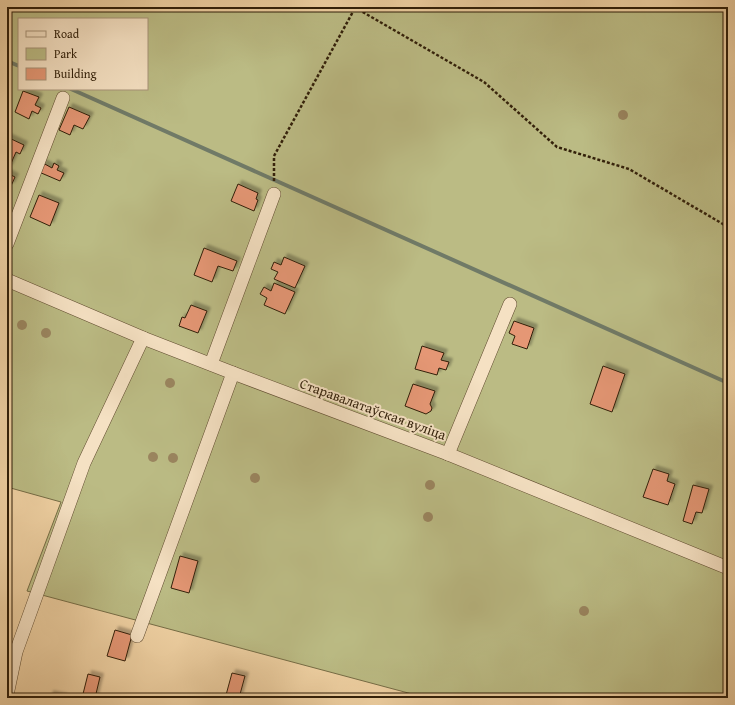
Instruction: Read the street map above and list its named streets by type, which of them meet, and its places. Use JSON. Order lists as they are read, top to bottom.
{
  "streets": {
    "street": ["Старавалатаўская вуліца"]
  },
  "legend": ["Road", "Park", "Building"]
}
